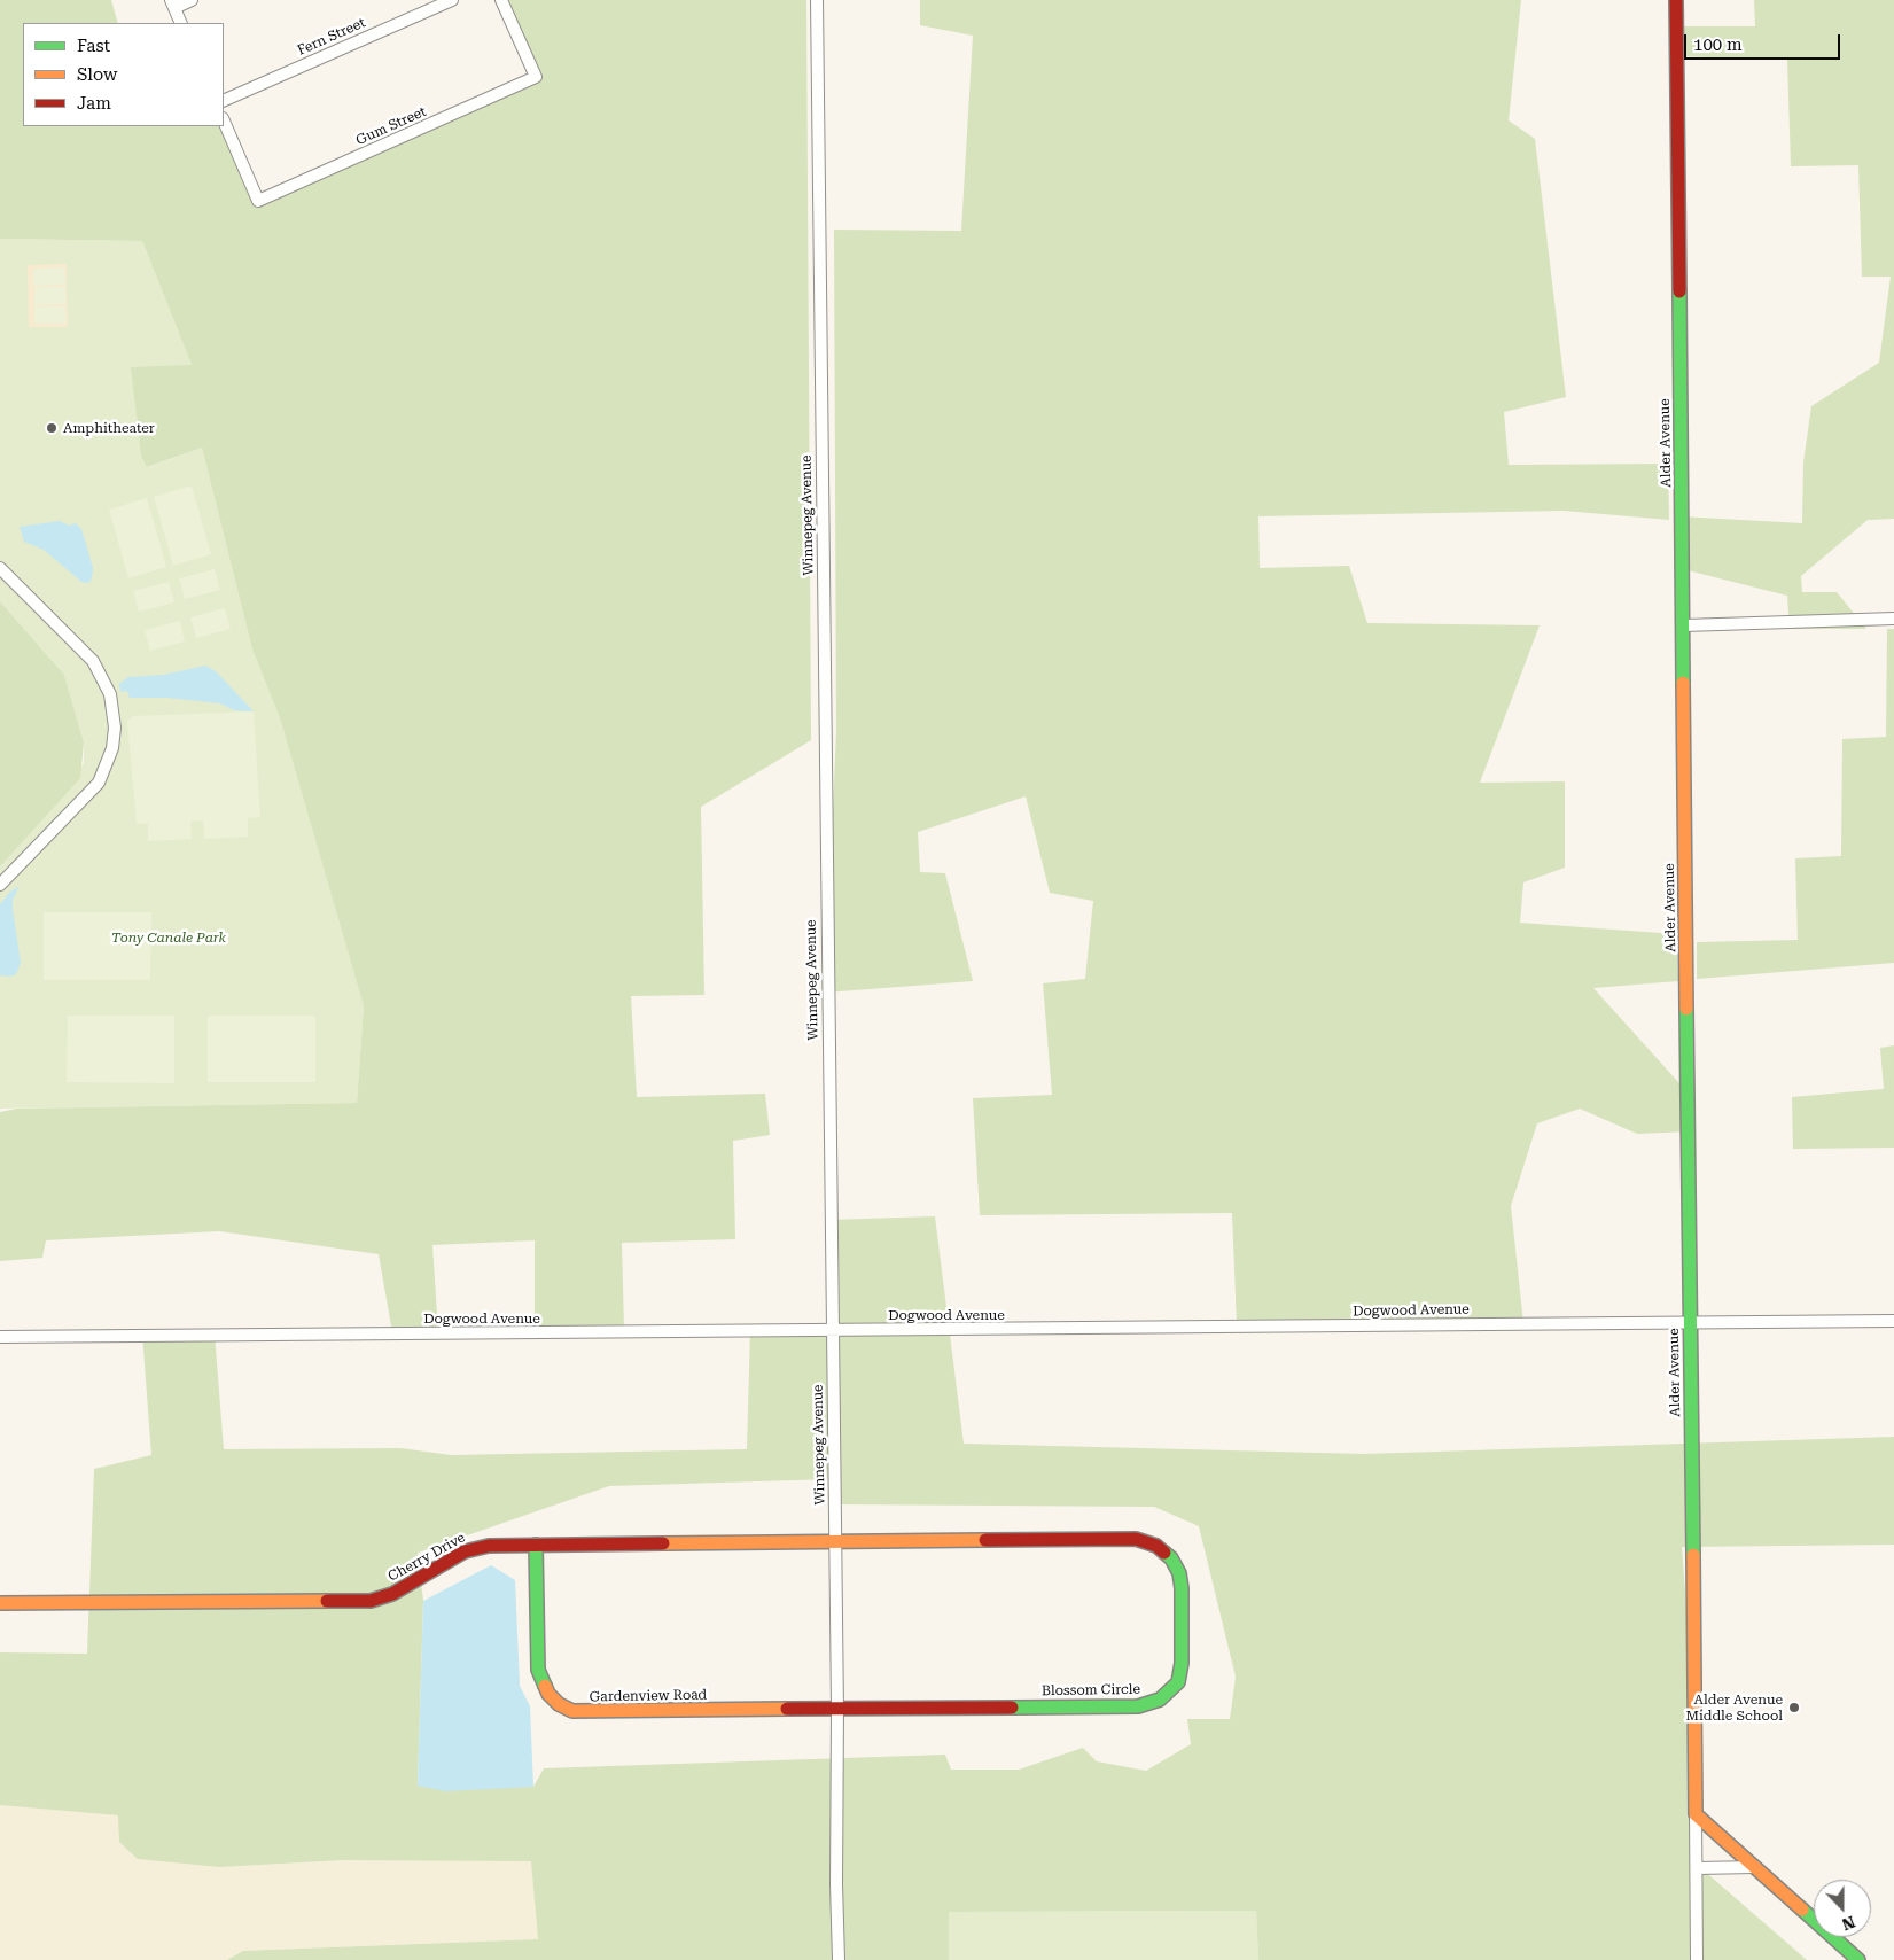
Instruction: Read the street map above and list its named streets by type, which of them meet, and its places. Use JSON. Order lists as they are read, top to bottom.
{
  "streets": {
    "street": [
      "Fern Street",
      "Gum Street",
      "Alder Avenue",
      "Winnepeg Avenue",
      "Dogwood Avenue",
      "Cherry Drive",
      "Blossom Circle",
      "Gardenview Road"
    ]
  },
  "crossings": [
    ["Alder Avenue", "Dogwood Avenue"],
    ["Winnepeg Avenue", "Dogwood Avenue"],
    ["Winnepeg Avenue", "Cherry Drive"],
    ["Winnepeg Avenue", "Blossom Circle"],
    ["Winnepeg Avenue", "Gardenview Road"],
    ["Cherry Drive", "Blossom Circle"],
    ["Cherry Drive", "Gardenview Road"],
    ["Blossom Circle", "Gardenview Road"]
  ],
  "parks": ["Tony Canale Park"],
  "places": ["Amphitheater", "Alder Avenue Middle School"],
  "legend": ["Fast", "Slow", "Jam"],
  "scale_bar": "100 m",
  "north": "bottom"
}
